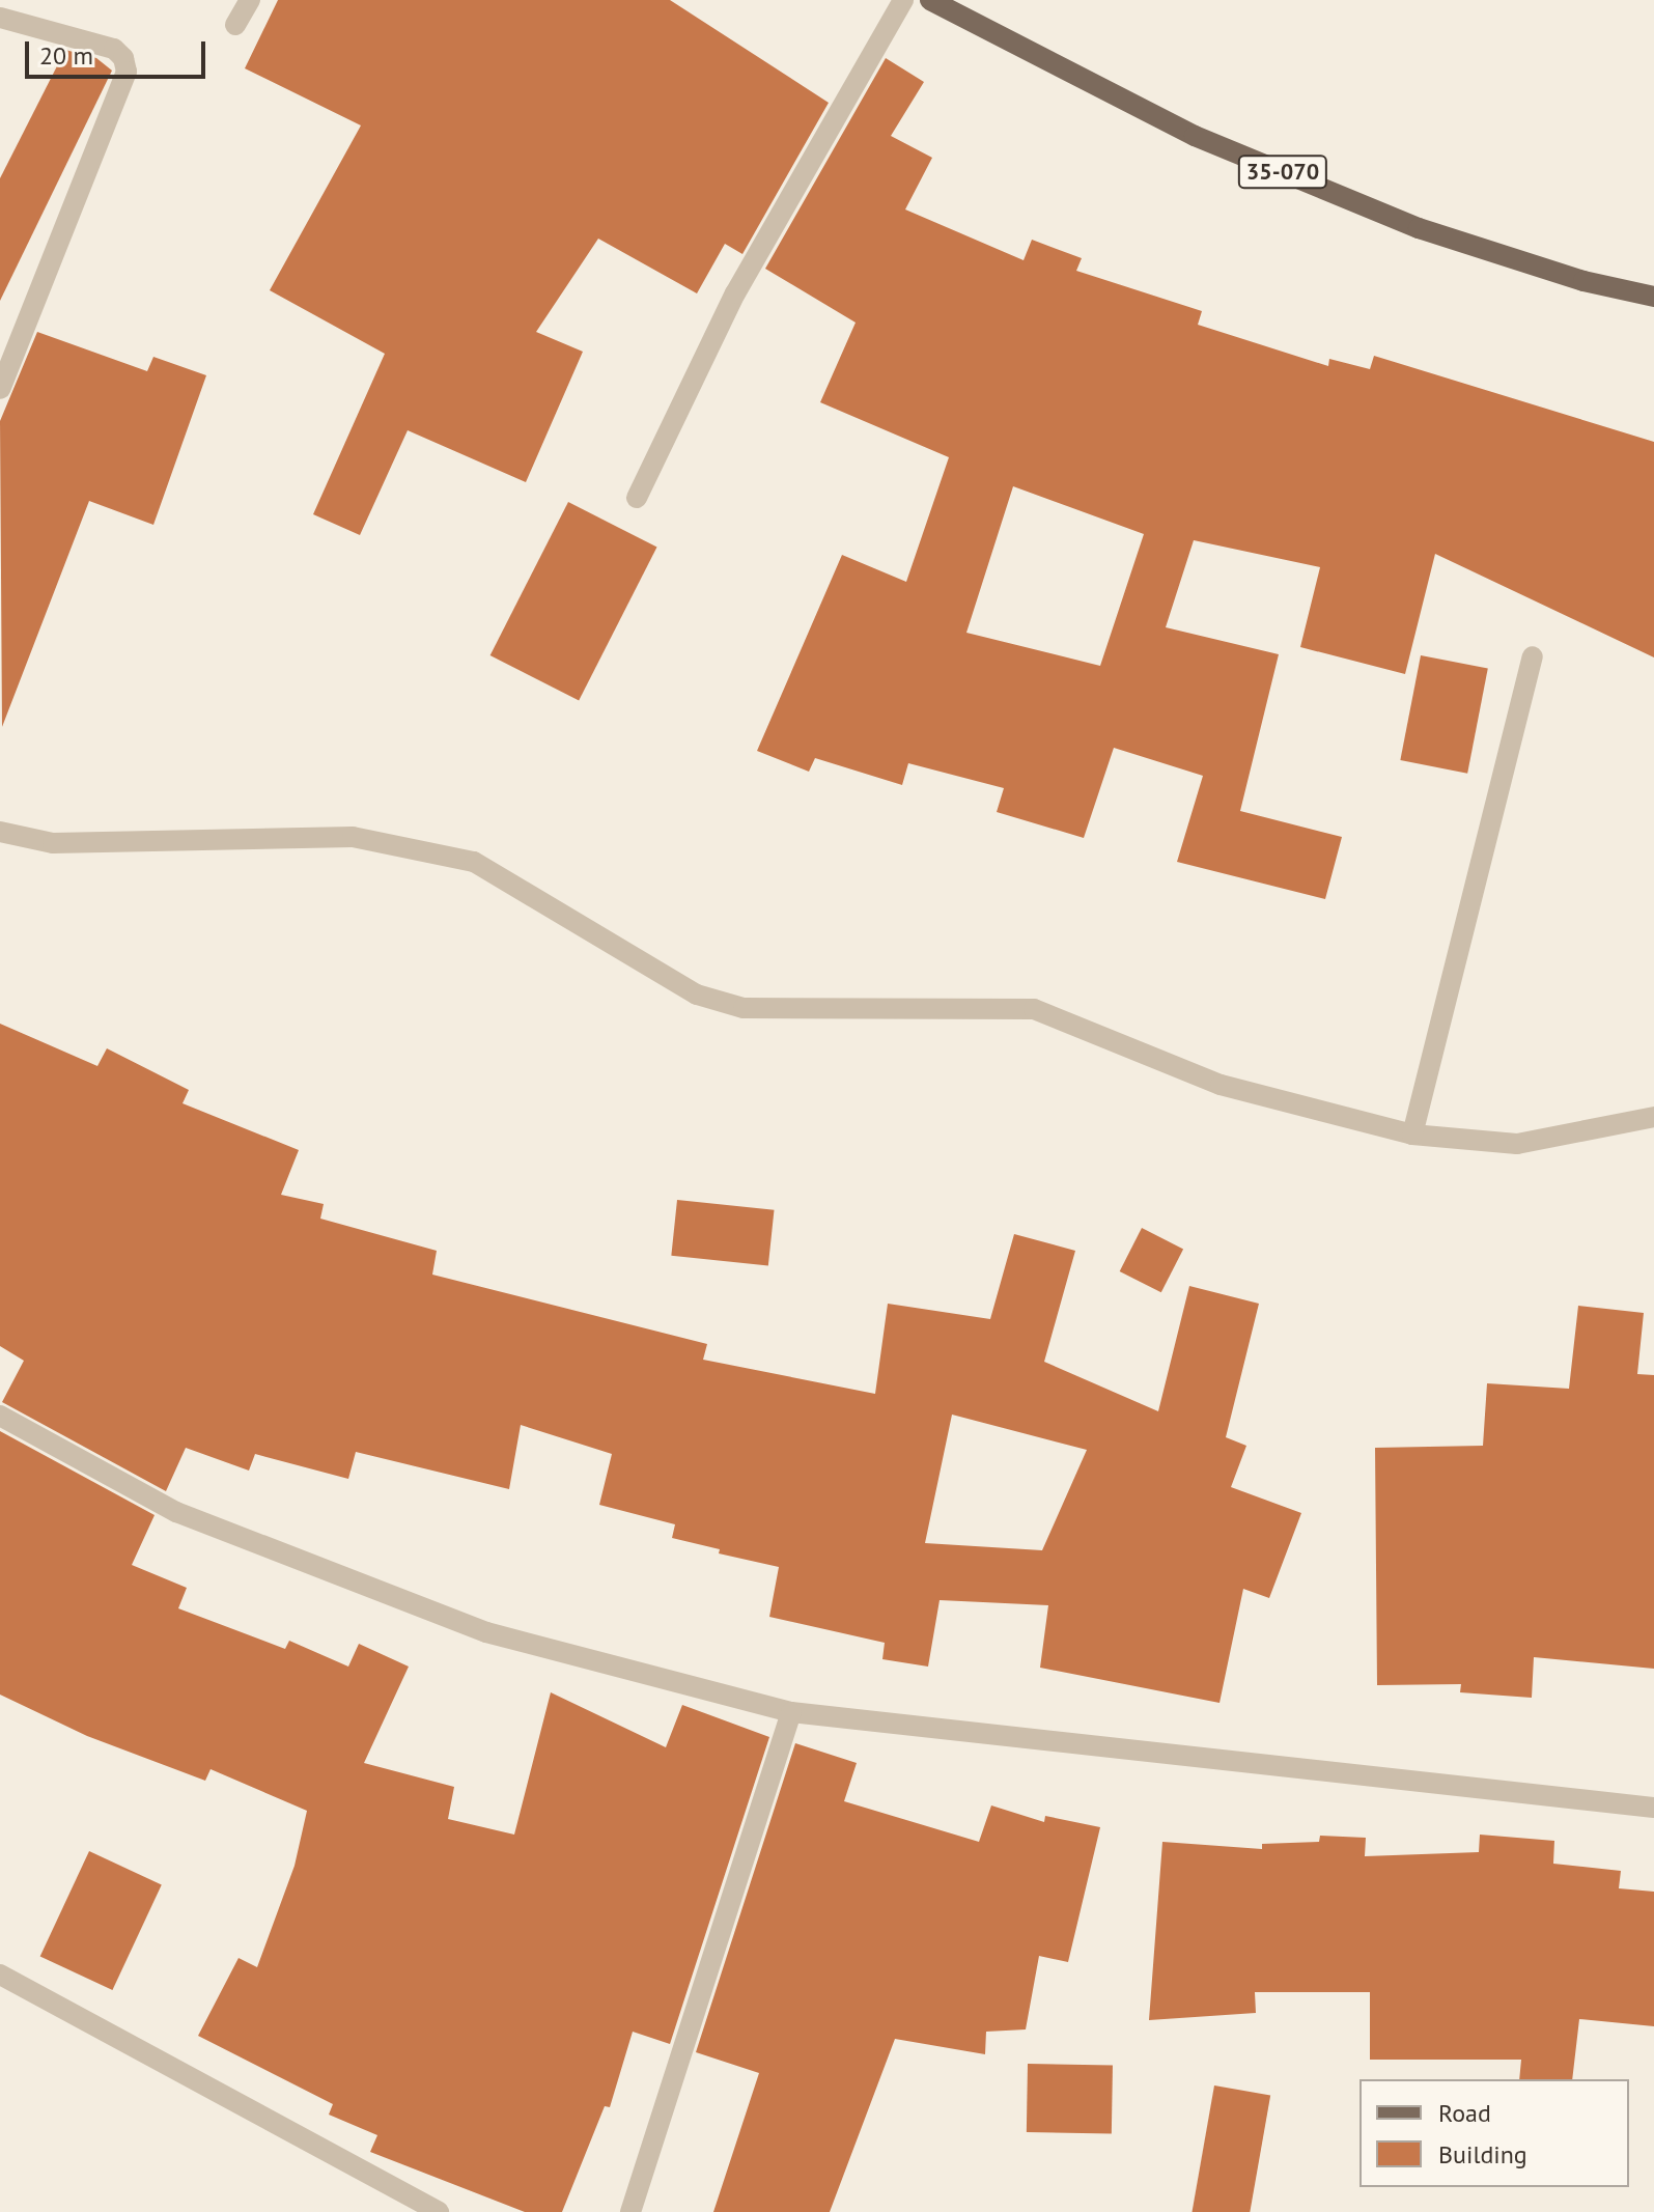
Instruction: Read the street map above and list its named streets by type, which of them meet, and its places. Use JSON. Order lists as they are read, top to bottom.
{
  "streets": {
    "main road": ["35-070"]
  },
  "legend": ["Road", "Building"],
  "scale_bar": "20 m"
}
